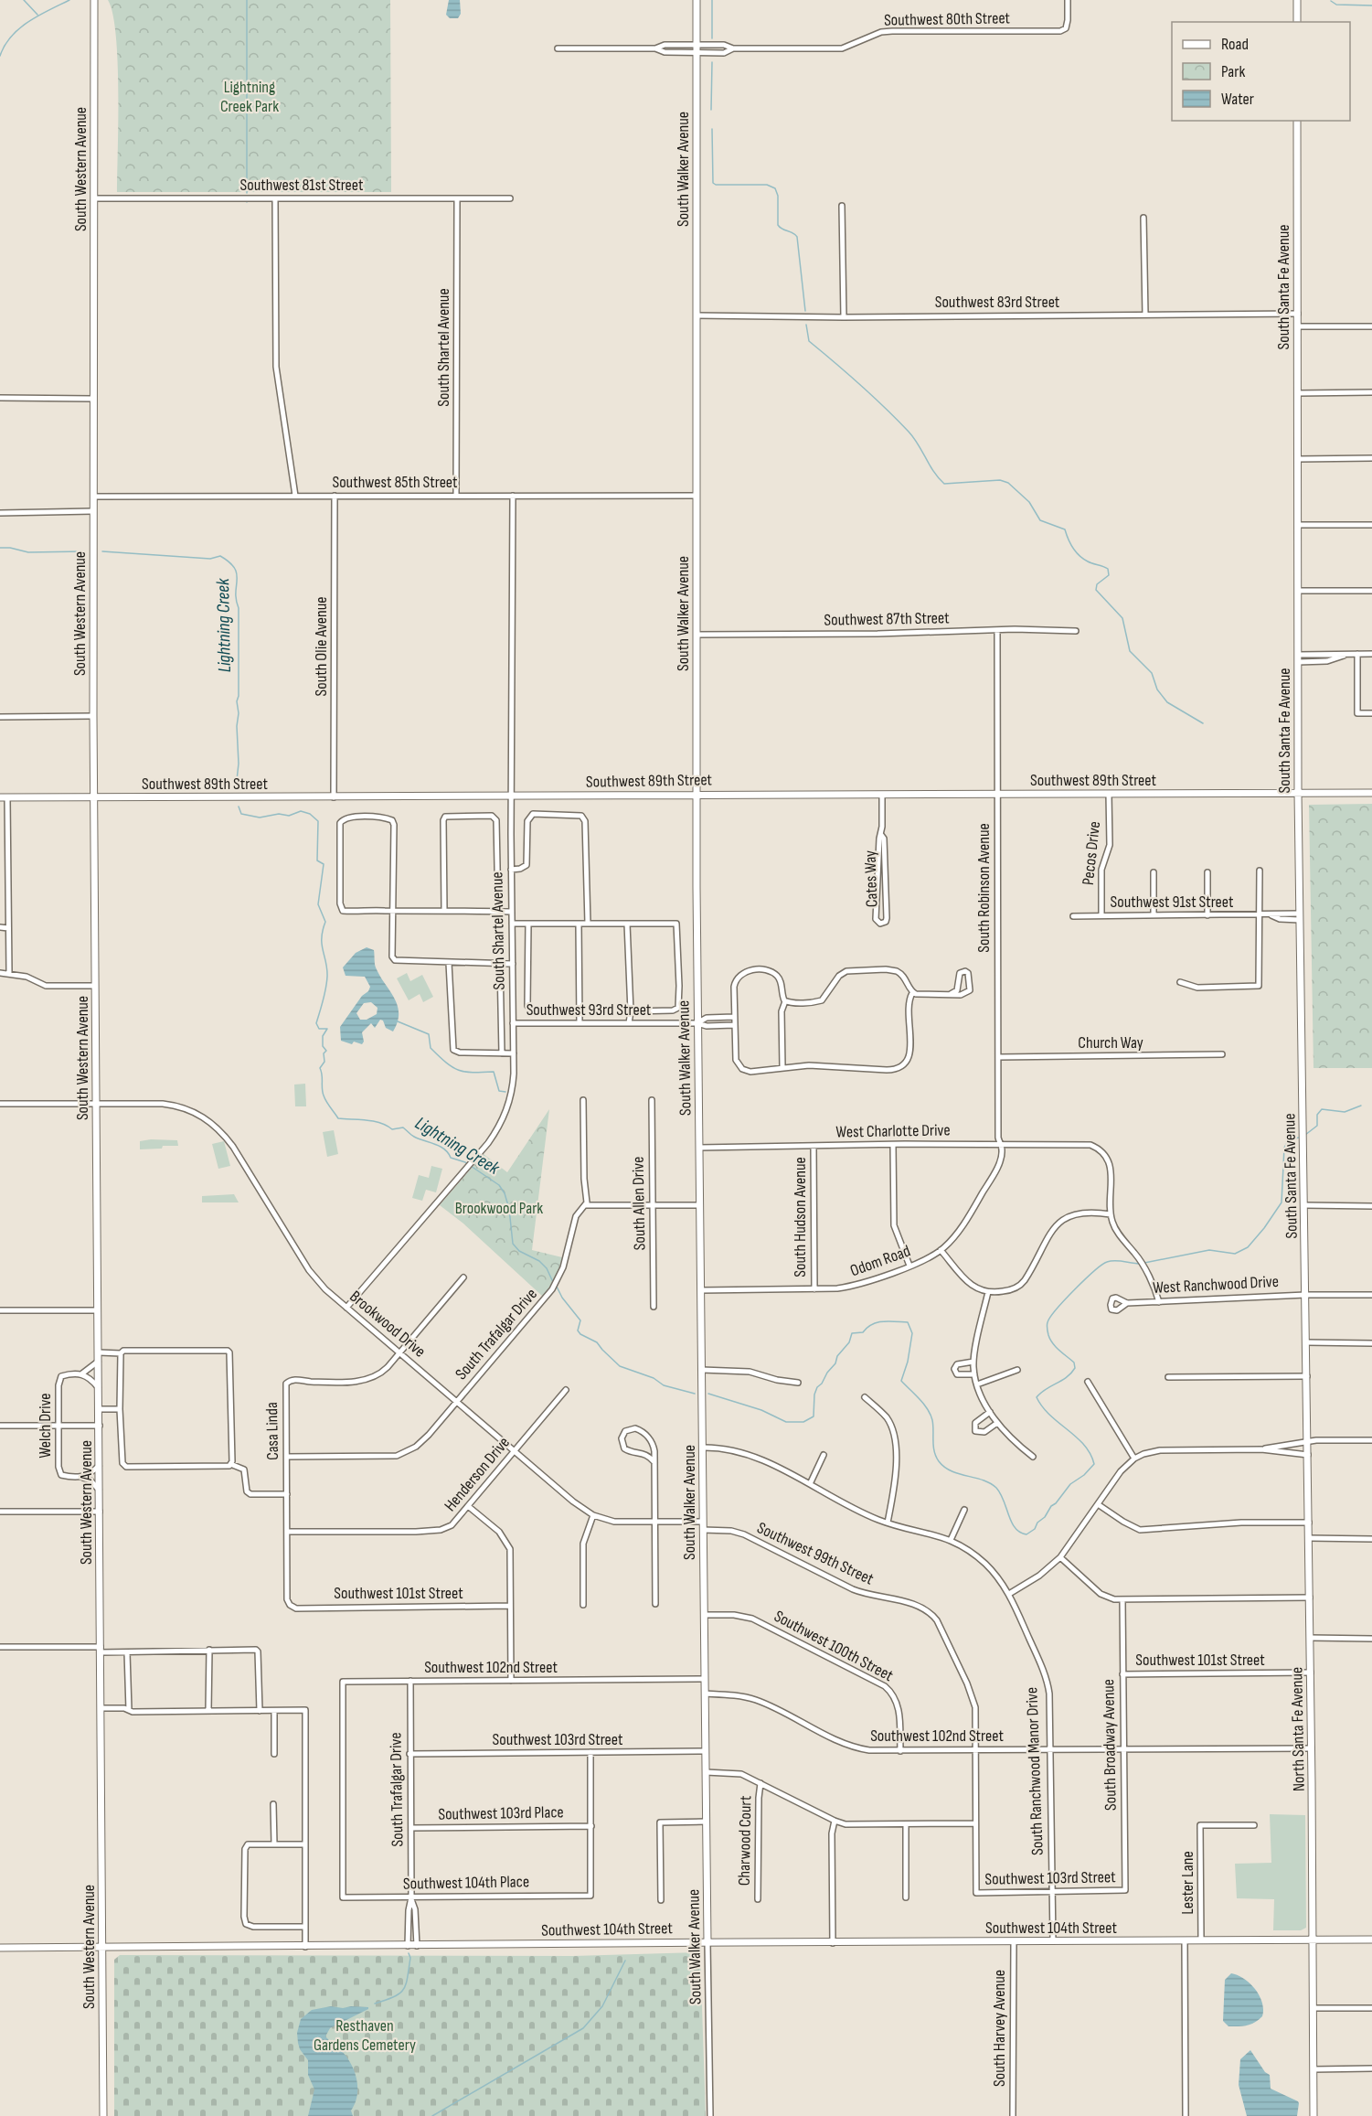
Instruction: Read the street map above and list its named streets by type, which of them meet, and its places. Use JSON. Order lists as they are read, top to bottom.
{
  "streets": {
    "main road": [
      "South Western Avenue",
      "South Walker Avenue",
      "South Santa Fe Avenue",
      "Southwest 89th Street",
      "North Santa Fe Avenue",
      "Southwest 104th Street"
    ],
    "street": [
      "Southwest 80th Street",
      "Southwest 81st Street",
      "Southwest 83rd Street",
      "South Shartel Avenue",
      "Southwest 85th Street",
      "Southwest 87th Street",
      "South Olie Avenue",
      "Pecos Drive",
      "Cates Way",
      "South Robinson Avenue",
      "Southwest 91st Street",
      "Southwest 93rd Street",
      "Church Way",
      "West Charlotte Drive",
      "South Allen Drive",
      "South Hudson Avenue",
      "Odom Road",
      "West Ranchwood Drive",
      "Brookwood Drive",
      "South Trafalgar Drive",
      "Welch Drive",
      "Casa Linda",
      "Henderson Drive",
      "Southwest 99th Street",
      "Southwest 101st Street",
      "Southwest 100th Street",
      "Southwest 102nd Street",
      "Southwest 103rd Street",
      "South Broadway Avenue",
      "South Ranchwood Manor Drive",
      "Southwest 103rd Place",
      "Charwood Court",
      "Southwest 104th Place",
      "Lester Lane",
      "South Harvey Avenue"
    ]
  },
  "crossings": [
    ["Southwest 80th Street", "South Walker Avenue"],
    ["South Western Avenue", "Southwest 81st Street"],
    ["South Western Avenue", "Southwest 85th Street"],
    ["South Western Avenue", "Southwest 89th Street"],
    ["South Western Avenue", "Brookwood Drive"],
    ["South Western Avenue", "Welch Drive"],
    ["South Western Avenue", "Southwest 104th Street"],
    ["South Walker Avenue", "Southwest 83rd Street"],
    ["South Walker Avenue", "Southwest 85th Street"],
    ["South Walker Avenue", "Southwest 87th Street"],
    ["South Walker Avenue", "Southwest 89th Street"],
    ["South Walker Avenue", "Southwest 93rd Street"],
    ["South Walker Avenue", "West Charlotte Drive"],
    ["South Walker Avenue", "Odom Road"],
    ["South Walker Avenue", "Brookwood Drive"],
    ["South Walker Avenue", "Southwest 99th Street"],
    ["South Walker Avenue", "Southwest 100th Street"],
    ["South Walker Avenue", "Southwest 102nd Street"],
    ["South Walker Avenue", "Southwest 103rd Street"],
    ["South Walker Avenue", "South Ranchwood Manor Drive"],
    ["South Walker Avenue", "Southwest 104th Street"],
    ["Southwest 81st Street", "South Shartel Avenue"],
    ["South Santa Fe Avenue", "Southwest 83rd Street"],
    ["South Santa Fe Avenue", "Southwest 89th Street"],
    ["South Santa Fe Avenue", "Southwest 91st Street"],
    ["South Santa Fe Avenue", "West Ranchwood Drive"],
    ["South Santa Fe Avenue", "North Santa Fe Avenue"],
    ["South Shartel Avenue", "Southwest 85th Street"],
    ["South Shartel Avenue", "Southwest 89th Street"],
    ["South Shartel Avenue", "Southwest 93rd Street"],
    ["South Shartel Avenue", "Brookwood Drive"],
    ["Southwest 85th Street", "South Olie Avenue"],
    ["Southwest 87th Street", "South Robinson Avenue"],
    ["South Olie Avenue", "Southwest 89th Street"],
    ["Southwest 89th Street", "Pecos Drive"],
    ["Southwest 89th Street", "Cates Way"],
    ["Southwest 89th Street", "South Robinson Avenue"],
    ["Pecos Drive", "Southwest 91st Street"],
    ["South Robinson Avenue", "Church Way"],
    ["South Robinson Avenue", "West Charlotte Drive"],
    ["South Robinson Avenue", "Odom Road"],
    ["West Charlotte Drive", "South Hudson Avenue"],
    ["West Charlotte Drive", "Odom Road"],
    ["South Hudson Avenue", "Odom Road"],
    ["Brookwood Drive", "South Trafalgar Drive"],
    ["Brookwood Drive", "Casa Linda"],
    ["Brookwood Drive", "Henderson Drive"],
    ["South Trafalgar Drive", "Casa Linda"],
    ["South Trafalgar Drive", "Southwest 102nd Street"],
    ["South Trafalgar Drive", "Southwest 103rd Street"],
    ["South Trafalgar Drive", "Southwest 103rd Place"],
    ["South Trafalgar Drive", "Southwest 104th Place"],
    ["South Trafalgar Drive", "Southwest 104th Street"],
    ["Casa Linda", "Henderson Drive"],
    ["Casa Linda", "Southwest 101st Street"],
    ["Southwest 99th Street", "Southwest 102nd Street"],
    ["Southwest 101st Street", "North Santa Fe Avenue"],
    ["Southwest 101st Street", "South Broadway Avenue"],
    ["Southwest 100th Street", "Southwest 102nd Street"],
    ["Southwest 102nd Street", "North Santa Fe Avenue"],
    ["Southwest 102nd Street", "South Broadway Avenue"],
    ["Southwest 102nd Street", "South Ranchwood Manor Drive"],
    ["Southwest 102nd Street", "Southwest 104th Place"],
    ["North Santa Fe Avenue", "Southwest 104th Street"],
    ["Southwest 103rd Street", "South Broadway Avenue"],
    ["Southwest 103rd Street", "South Ranchwood Manor Drive"],
    ["South Ranchwood Manor Drive", "Southwest 104th Street"],
    ["Southwest 103rd Place", "Southwest 104th Place"],
    ["Lester Lane", "Southwest 104th Street"],
    ["Southwest 104th Street", "South Harvey Avenue"]
  ],
  "water": ["Lightning Creek"],
  "parks": ["Lightning Creek Park", "Brookwood Park", "Resthaven Gardens Cemetery"],
  "legend": ["Road", "Park", "Water"]
}
